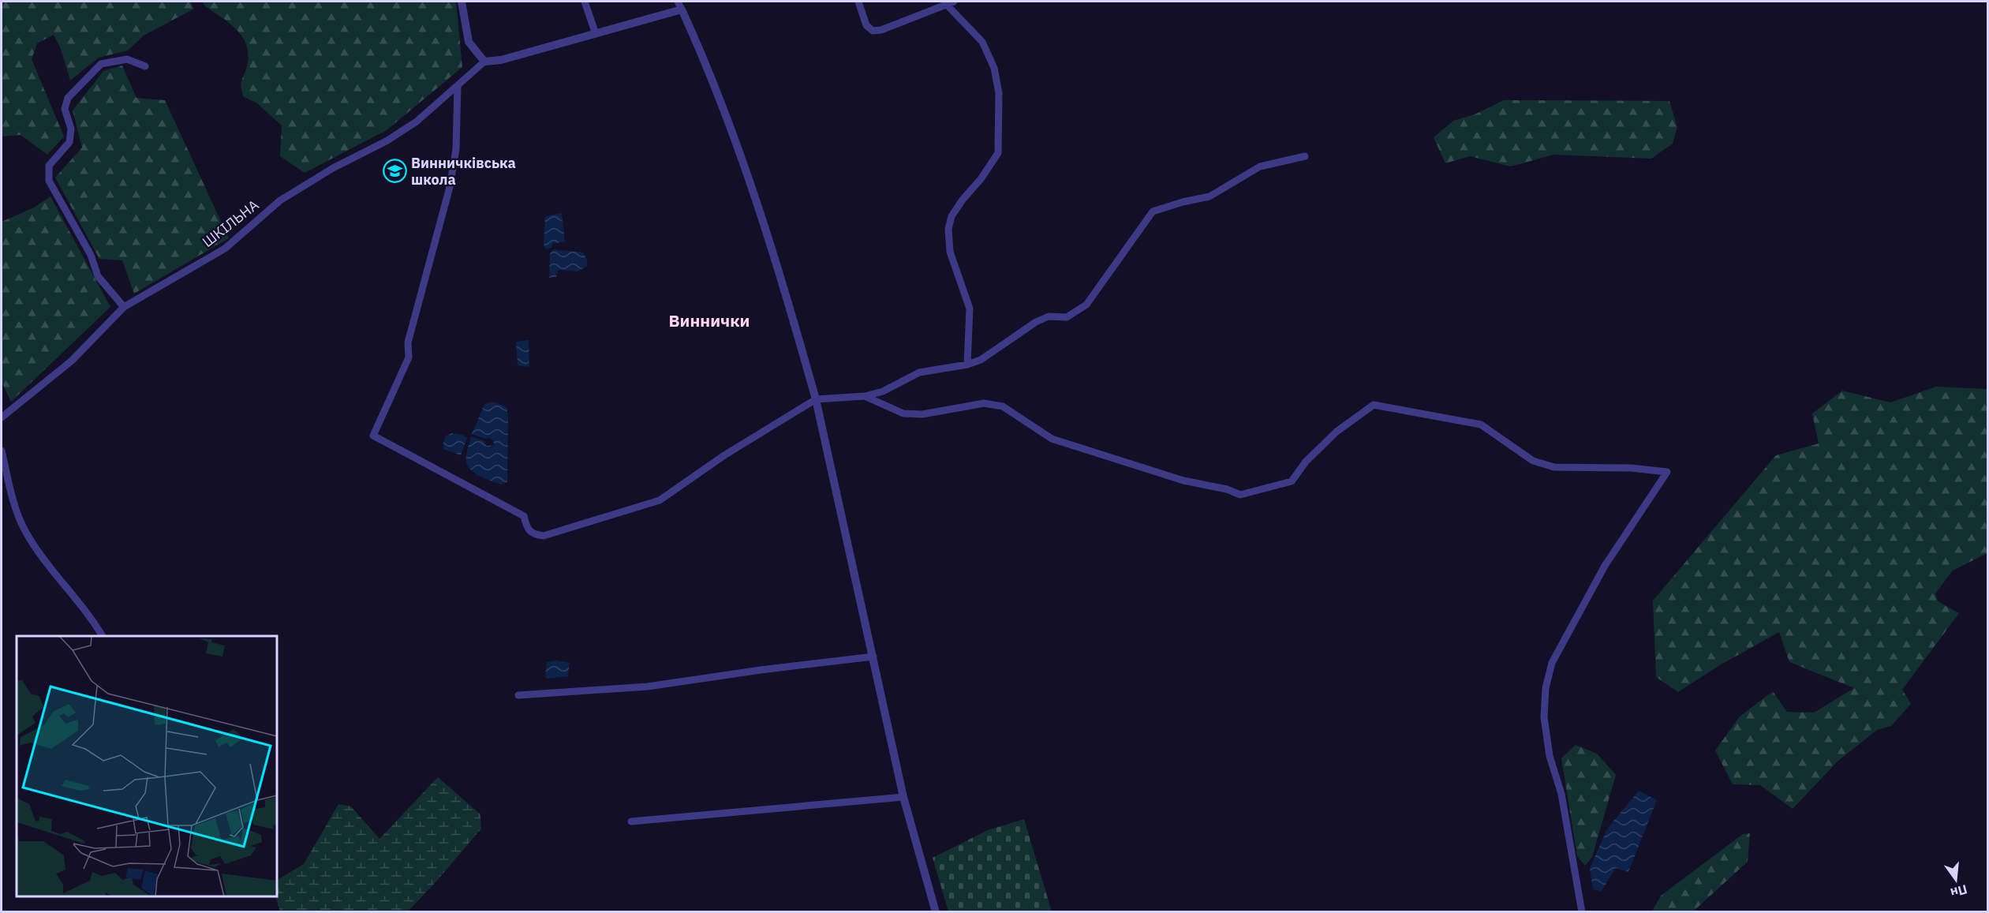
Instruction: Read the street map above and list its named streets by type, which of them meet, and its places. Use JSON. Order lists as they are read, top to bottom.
{
  "streets": {
    "street": ["ШКІЛЬНА"]
  },
  "districts": ["Виннички"],
  "places": {
    "school or university": ["Винничківська школа"]
  },
  "north": "bottom"
}
